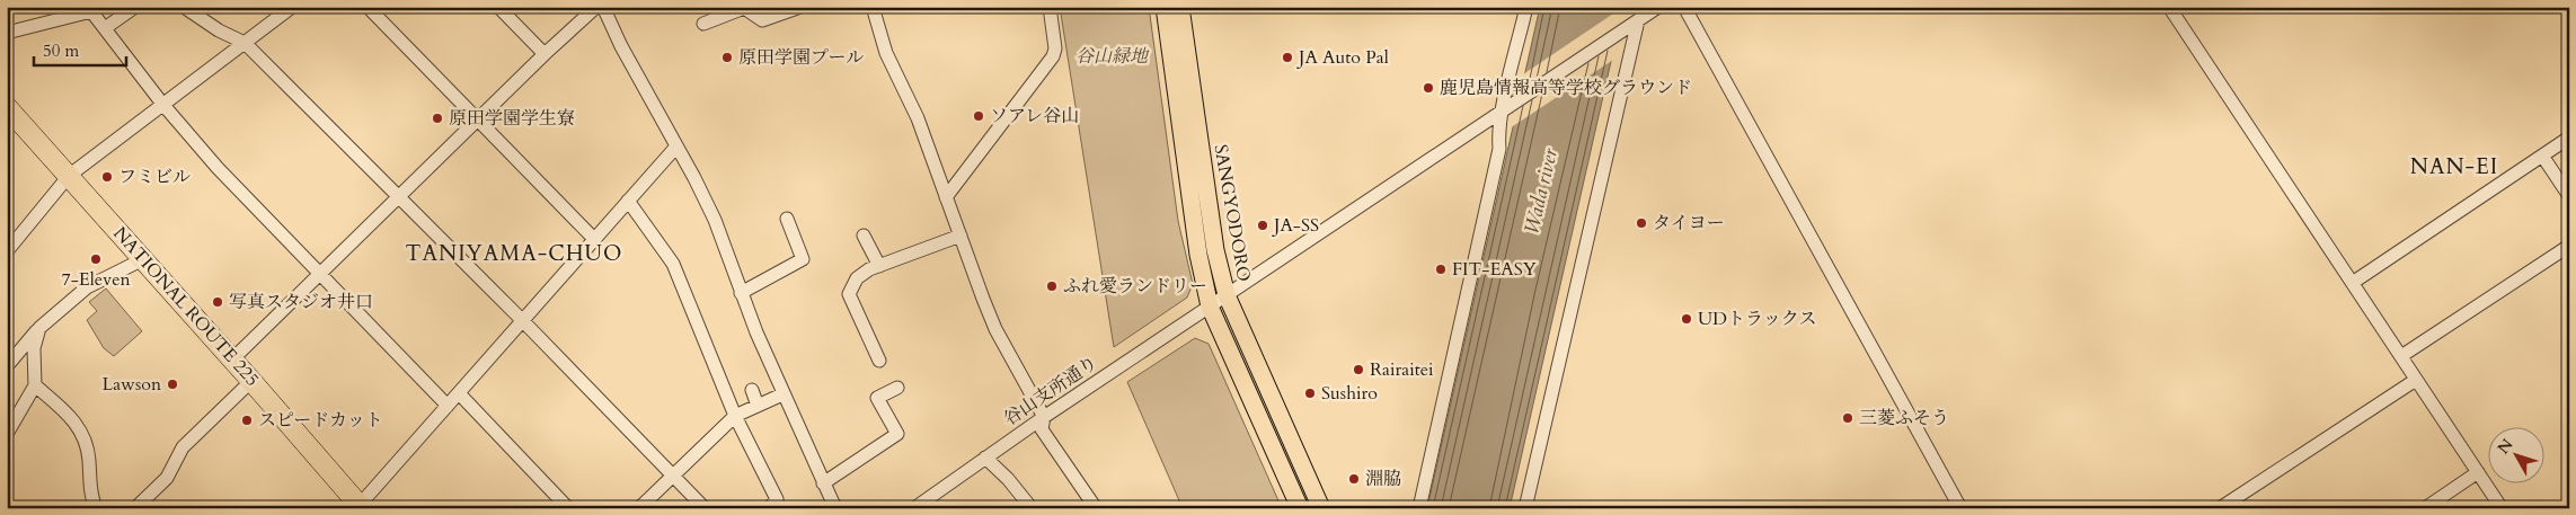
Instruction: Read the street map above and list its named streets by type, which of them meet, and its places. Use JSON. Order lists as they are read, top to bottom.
{
  "streets": {
    "highway": ["NATIONAL ROUTE 225"],
    "main road": ["SANGYODORO"],
    "street": ["谷山支所通り"]
  },
  "crossings": [
    ["SANGYODORO", "谷山支所通り"]
  ],
  "districts": ["NAN-EI", "TANIYAMA-CHUO"],
  "water": ["Wada river"],
  "parks": ["谷山緑地"],
  "places": [
    "原田学園プール",
    "JA Auto Pal",
    "鹿児島情報高等学校グラウンド",
    "ソアレ谷山",
    "原田学園学生寮",
    "フミビル",
    "タイヨー",
    "JA-SS",
    "7-Eleven",
    "FIT-EASY",
    "ふれ愛ランドリー",
    "写真スタジオ井口",
    "UDトラックス",
    "Rairaitei",
    "Lawson",
    "Sushiro",
    "三菱ふそう",
    "スピードカット",
    "淵脇"
  ],
  "scale_bar": "50 m",
  "north": "top left"
}
